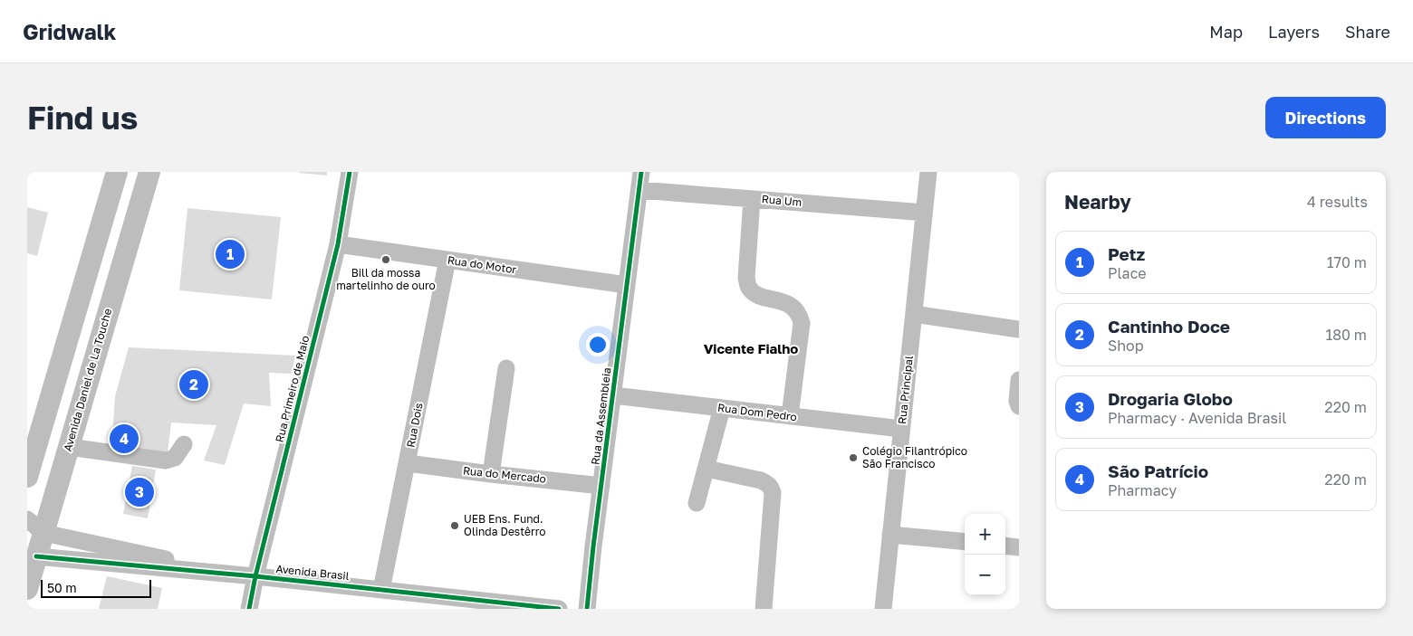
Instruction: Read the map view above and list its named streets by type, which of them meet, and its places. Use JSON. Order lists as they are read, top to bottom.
{
  "streets": {
    "main road": ["Avenida Daniel de La Touche"],
    "street": [
      "Rua Um",
      "Rua do Motor",
      "Rua Primeiro de Maio",
      "Rua Principal",
      "Rua Dom Pedro",
      "Rua da Assembleia",
      "Rua Dois",
      "Rua do Mercado",
      "Avenida Brasil"
    ]
  },
  "crossings": [
    ["Rua Um", "Rua Principal"],
    ["Rua Um", "Rua da Assembleia"],
    ["Rua do Motor", "Rua Primeiro de Maio"],
    ["Rua do Motor", "Rua da Assembleia"],
    ["Rua do Motor", "Rua Dois"],
    ["Avenida Daniel de La Touche", "Avenida Brasil"],
    ["Rua Primeiro de Maio", "Avenida Brasil"],
    ["Rua Principal", "Rua Dom Pedro"],
    ["Rua Dom Pedro", "Rua da Assembleia"],
    ["Rua da Assembleia", "Rua do Mercado"],
    ["Rua Dois", "Rua do Mercado"],
    ["Rua Dois", "Avenida Brasil"]
  ],
  "districts": ["Vicente Fialho"],
  "places": ["Bill da mossa martelinho de ouro", "Colégio Filantrópico São Francisco", "UEB Ens. Fund. Olinda Destêrro"],
  "scale_bar": "50 m",
  "page": {
    "header": "Gridwalk",
    "nav": ["Map", "Layers", "Share"],
    "buttons": "Directions",
    "title": "Find us",
    "heading": ["Nearby", "4 results"],
    "list": [
      {
        "mark": "1",
        "name": "Petz",
        "note": "Place",
        "value": "170 m"
      },
      {
        "mark": "2",
        "name": "Cantinho Doce",
        "note": "Shop",
        "value": "180 m"
      },
      {
        "mark": "3",
        "name": "Drogaria Globo",
        "note": "Pharmacy · Avenida Brasil",
        "value": "220 m"
      },
      {
        "mark": "4",
        "name": "São Patrício",
        "note": "Pharmacy",
        "value": "220 m"
      }
    ],
    "pins": [
      "1",
      "2",
      "4",
      "3"
    ],
    "map_buttons": ["+", "−"],
    "scale": "50 m"
  }
}
